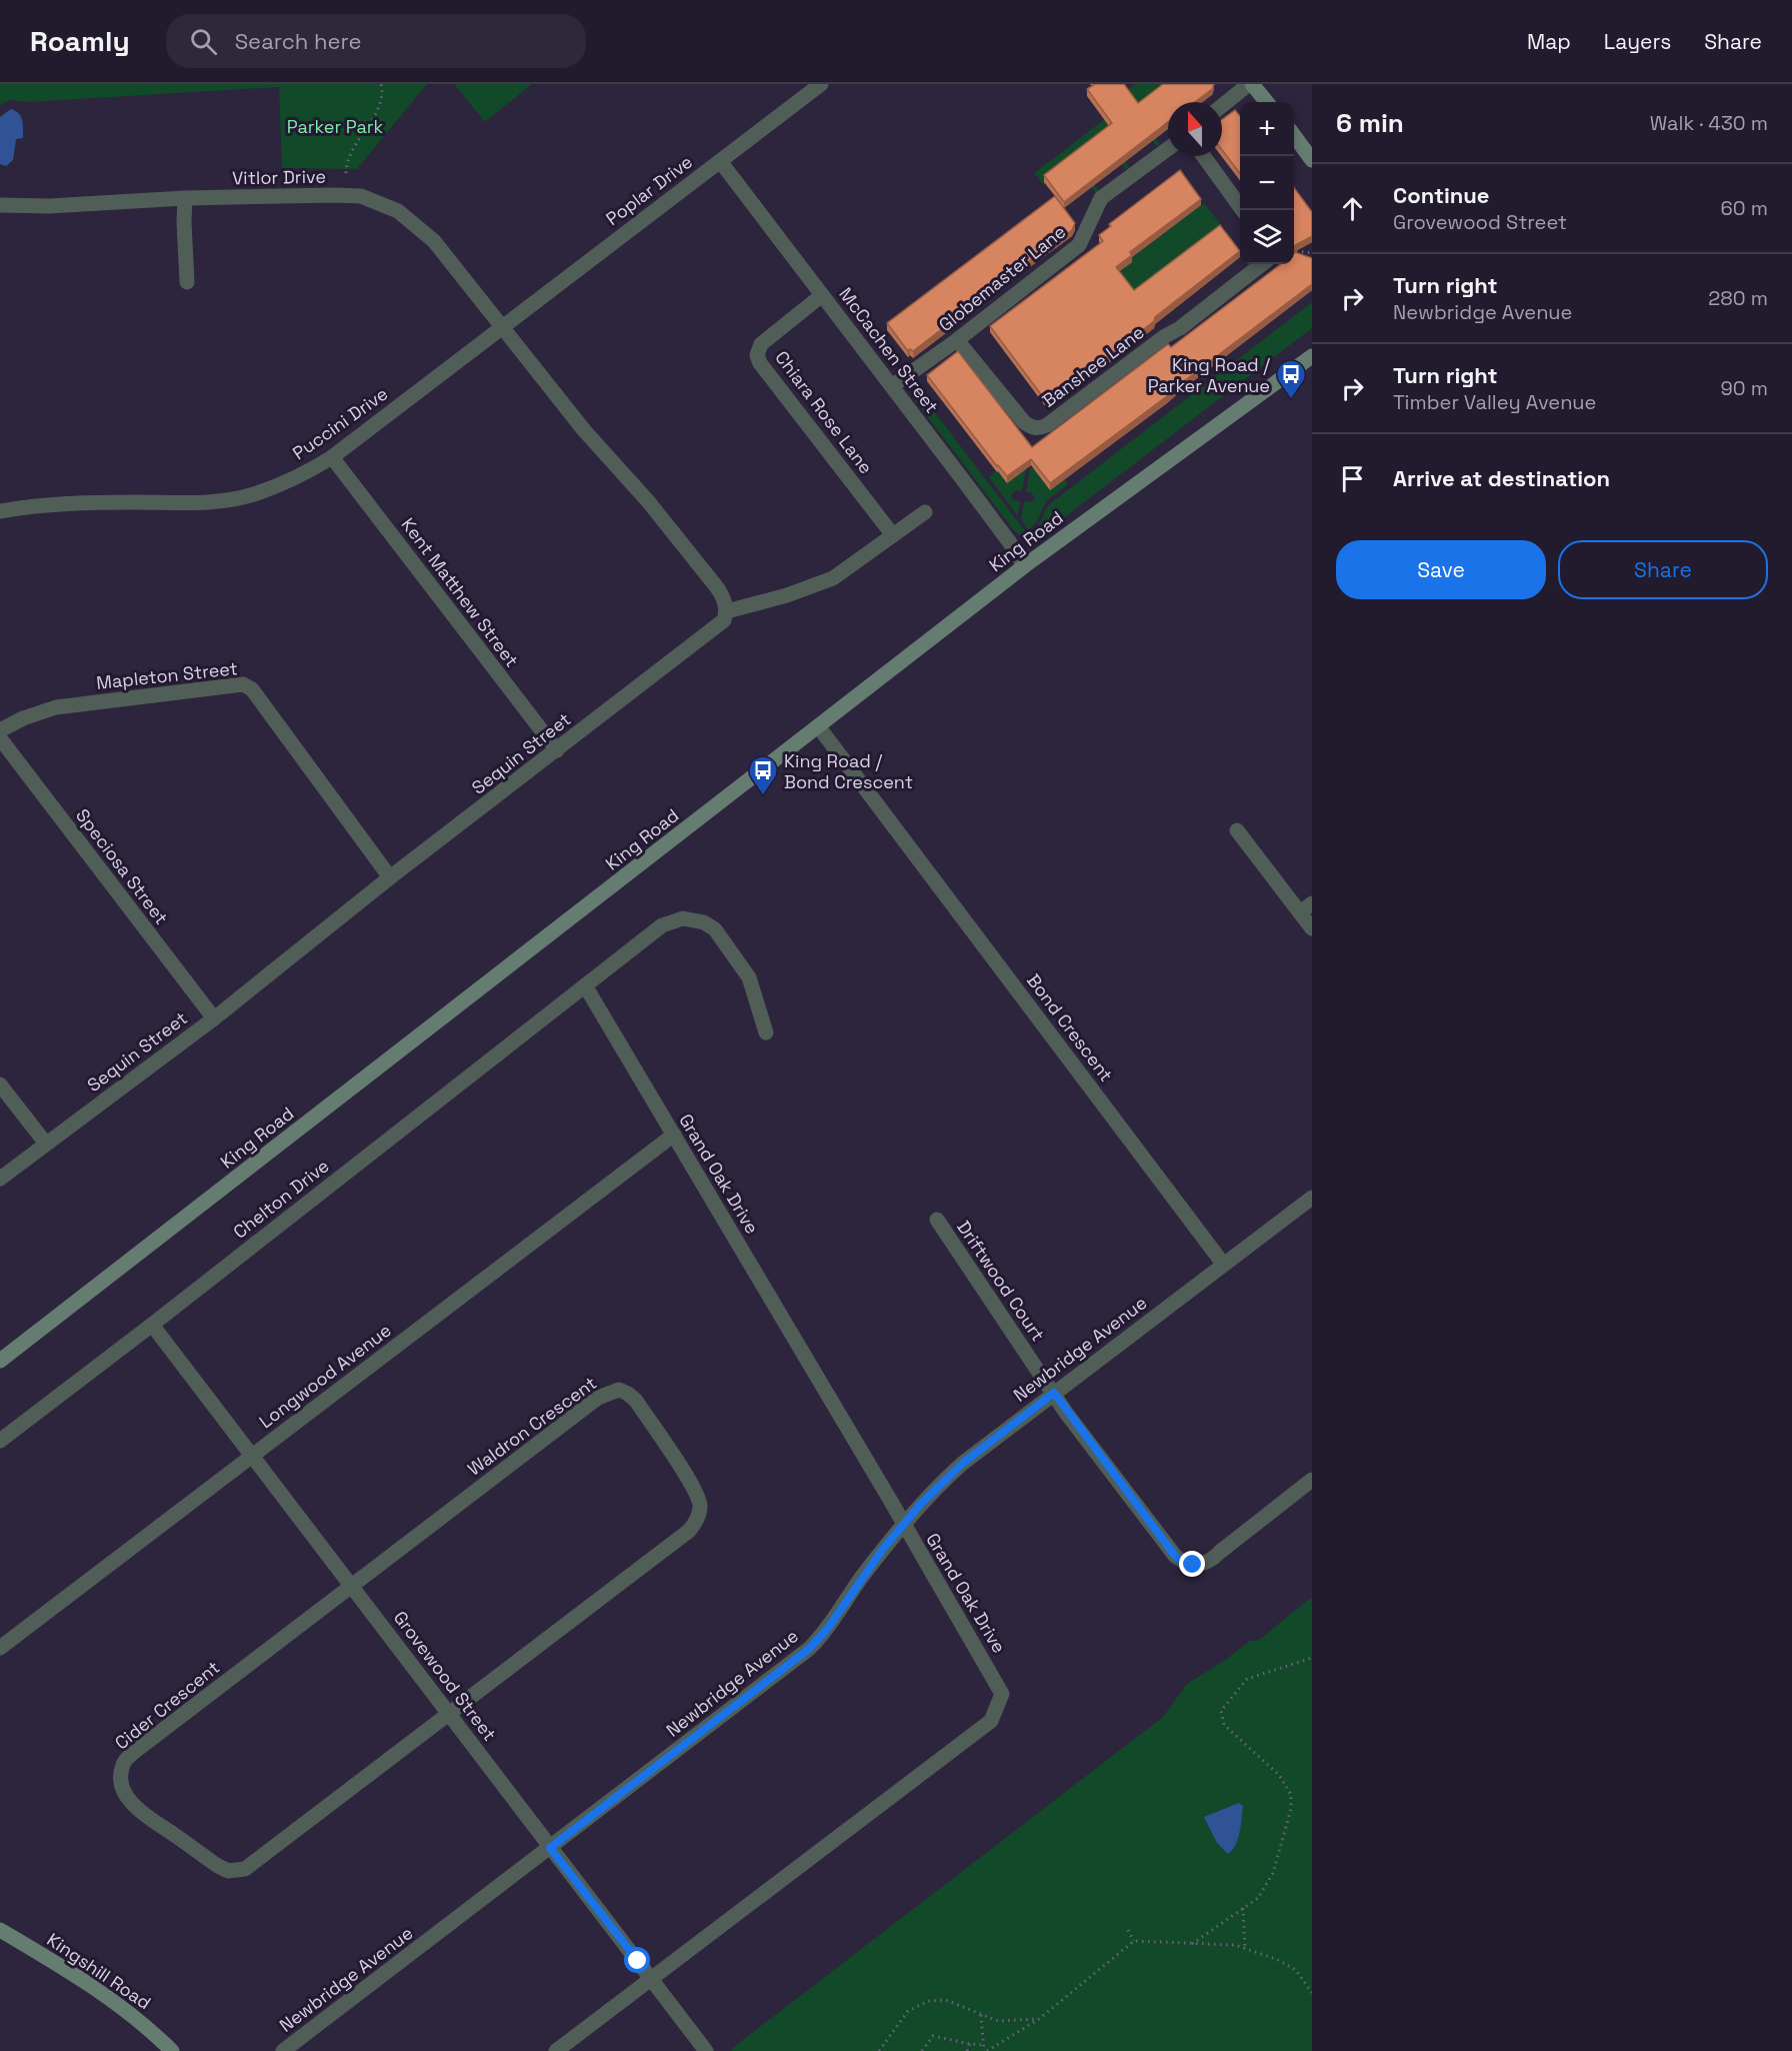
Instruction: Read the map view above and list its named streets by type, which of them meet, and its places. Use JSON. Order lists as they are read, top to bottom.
{
  "streets": {
    "main road": ["King Road", "Kingshill Road"],
    "street": [
      "Vitlor Drive",
      "Poplar Drive",
      "Globemaster Lane",
      "McCachen Street",
      "Banshee Lane",
      "Chiara Rose Lane",
      "Puccini Drive",
      "Kent Matthew Street",
      "Mapleton Street",
      "Sequin Street",
      "Speciosa Street",
      "Bond Crescent",
      "Grand Oak Drive",
      "Chelton Drive",
      "Driftwood Court",
      "Newbridge Avenue",
      "Longwood Avenue",
      "Waldron Crescent",
      "Grovewood Street",
      "Cider Crescent"
    ]
  },
  "crossings": [
    ["Vitlor Drive", "Poplar Drive"],
    ["Vitlor Drive", "Puccini Drive"],
    ["Poplar Drive", "McCachen Street"],
    ["Poplar Drive", "Puccini Drive"],
    ["Globemaster Lane", "McCachen Street"],
    ["Globemaster Lane", "Banshee Lane"],
    ["McCachen Street", "Chiara Rose Lane"],
    ["McCachen Street", "King Road"],
    ["Puccini Drive", "Kent Matthew Street"],
    ["King Road", "Bond Crescent"],
    ["Kent Matthew Street", "Sequin Street"],
    ["Mapleton Street", "Sequin Street"],
    ["Sequin Street", "Speciosa Street"],
    ["Bond Crescent", "Newbridge Avenue"],
    ["Grand Oak Drive", "Chelton Drive"],
    ["Grand Oak Drive", "Newbridge Avenue"],
    ["Grand Oak Drive", "Longwood Avenue"],
    ["Grand Oak Drive", "Grovewood Street"],
    ["Chelton Drive", "Grovewood Street"],
    ["Driftwood Court", "Newbridge Avenue"],
    ["Newbridge Avenue", "Grovewood Street"],
    ["Longwood Avenue", "Grovewood Street"],
    ["Waldron Crescent", "Grovewood Street"],
    ["Waldron Crescent", "Cider Crescent"],
    ["Grovewood Street", "Cider Crescent"]
  ],
  "parks": ["Parker Park"],
  "places": {
    "bus stop": ["King Road / Parker Avenue", "King Road / Bond Crescent"]
  },
  "north": "top",
  "page": {
    "header": "Roamly",
    "search": "Search here",
    "nav": ["Map", "Layers", "Share"],
    "heading": ["6 min", "Walk · 430 m"],
    "map_buttons": ["+", "−"],
    "list": [
      ["Continue", "Grovewood Street", "60 m"],
      ["Turn right", "Newbridge Avenue", "280 m"],
      ["Turn right", "Timber Valley Avenue", "90 m"],
      "Arrive at destination"
    ],
    "buttons": ["Save", "Share"]
  }
}
